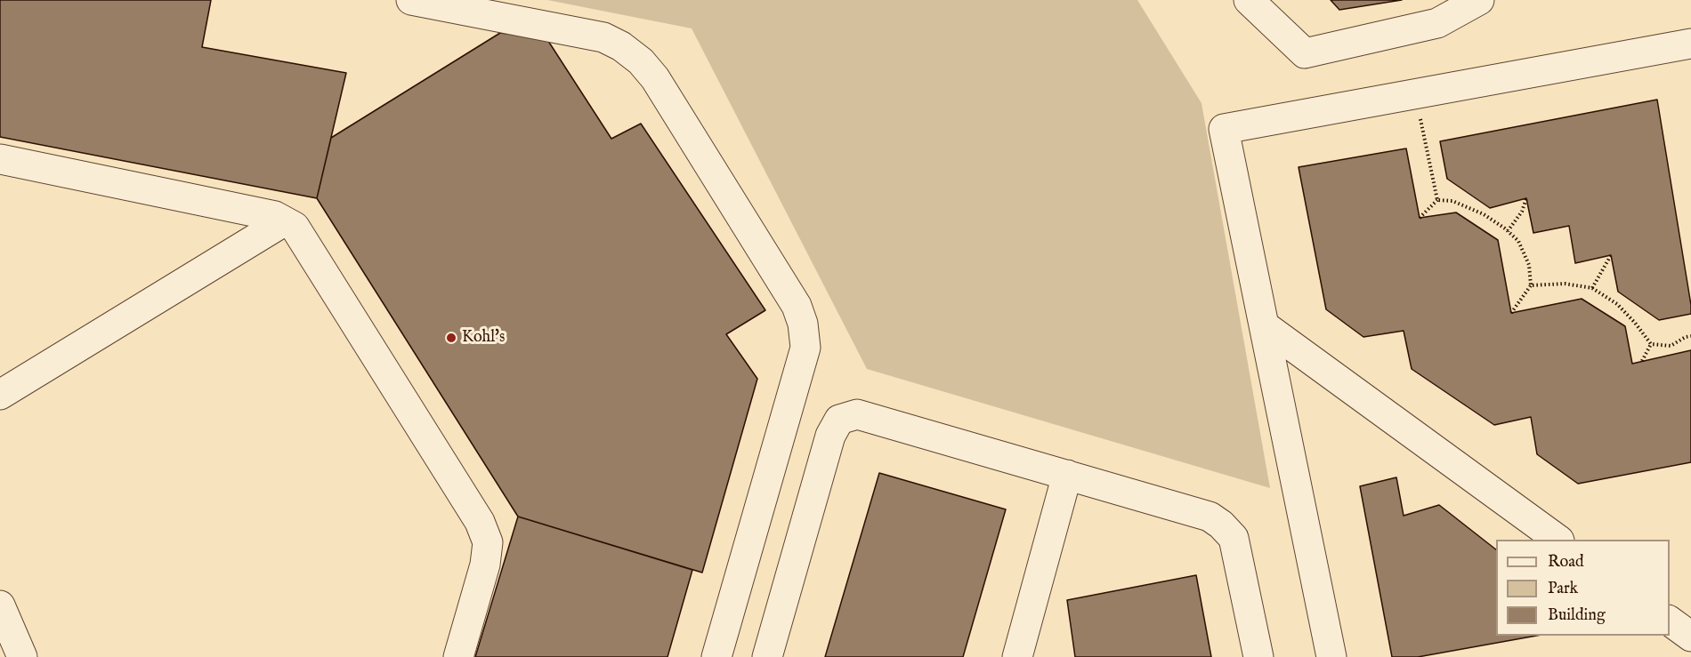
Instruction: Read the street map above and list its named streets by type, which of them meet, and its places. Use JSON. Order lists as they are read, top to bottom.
{
  "places": ["Kohl's"],
  "legend": ["Road", "Park", "Building"]
}
